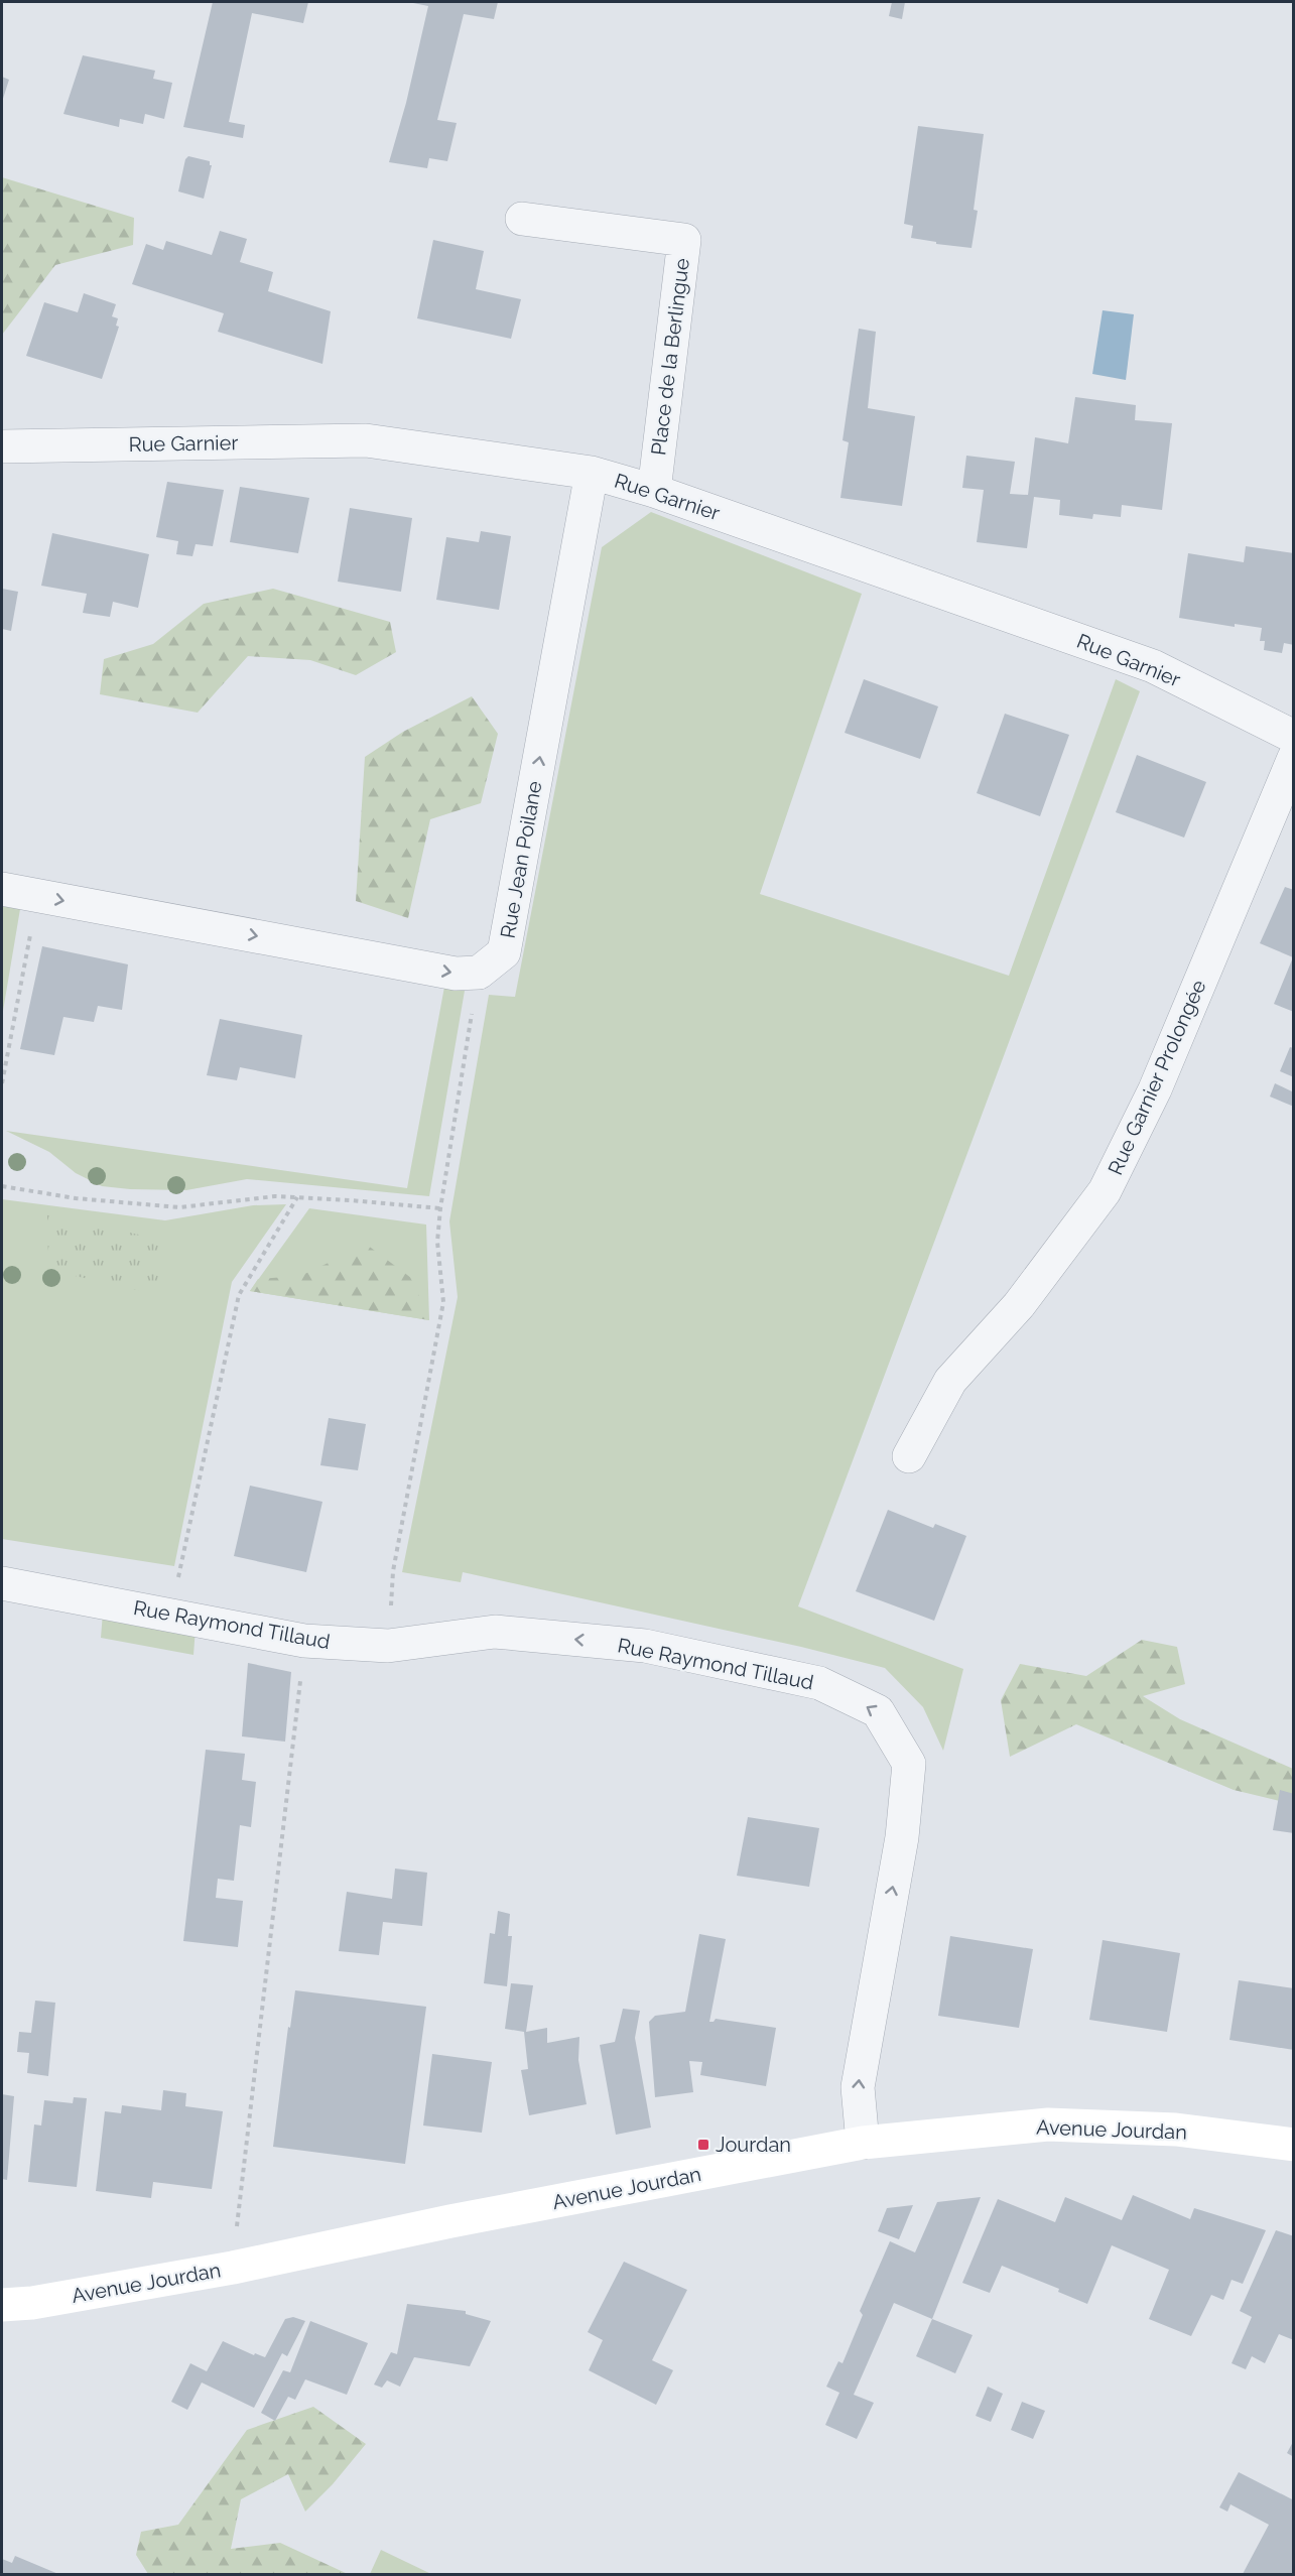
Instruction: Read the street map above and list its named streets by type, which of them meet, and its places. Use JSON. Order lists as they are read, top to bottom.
{
  "streets": {
    "main road": ["Avenue Jourdan"],
    "street": [
      "Place de la Berlingue",
      "Rue Garnier",
      "Rue Jean Poilane",
      "Rue Garnier Prolongée",
      "Rue Raymond Tillaud"
    ]
  },
  "crossings": [
    ["Place de la Berlingue", "Rue Garnier"],
    ["Rue Garnier", "Rue Jean Poilane"],
    ["Rue Raymond Tillaud", "Avenue Jourdan"]
  ],
  "one_way": ["Rue Jean Poilane"],
  "places": {
    "transit": ["Jourdan"]
  }
}
